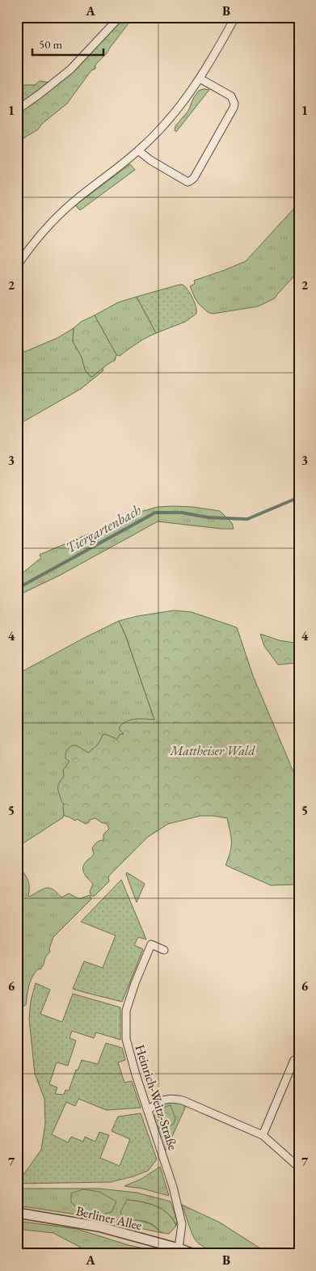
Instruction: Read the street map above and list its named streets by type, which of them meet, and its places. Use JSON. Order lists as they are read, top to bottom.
{
  "streets": {
    "street": ["Heinrich-Weitz-Straße", "Berliner Allee"]
  },
  "crossings": [
    ["Heinrich-Weitz-Straße", "Berliner Allee"]
  ],
  "water": ["Tiergartenbach"],
  "parks": ["Mattheiser Wald"],
  "scale_bar": "50 m",
  "grid": {
    "columns": ["A", "B"],
    "rows": [
      "1",
      "2",
      "3",
      "4",
      "5",
      "6",
      "7"
    ]
  }
}
